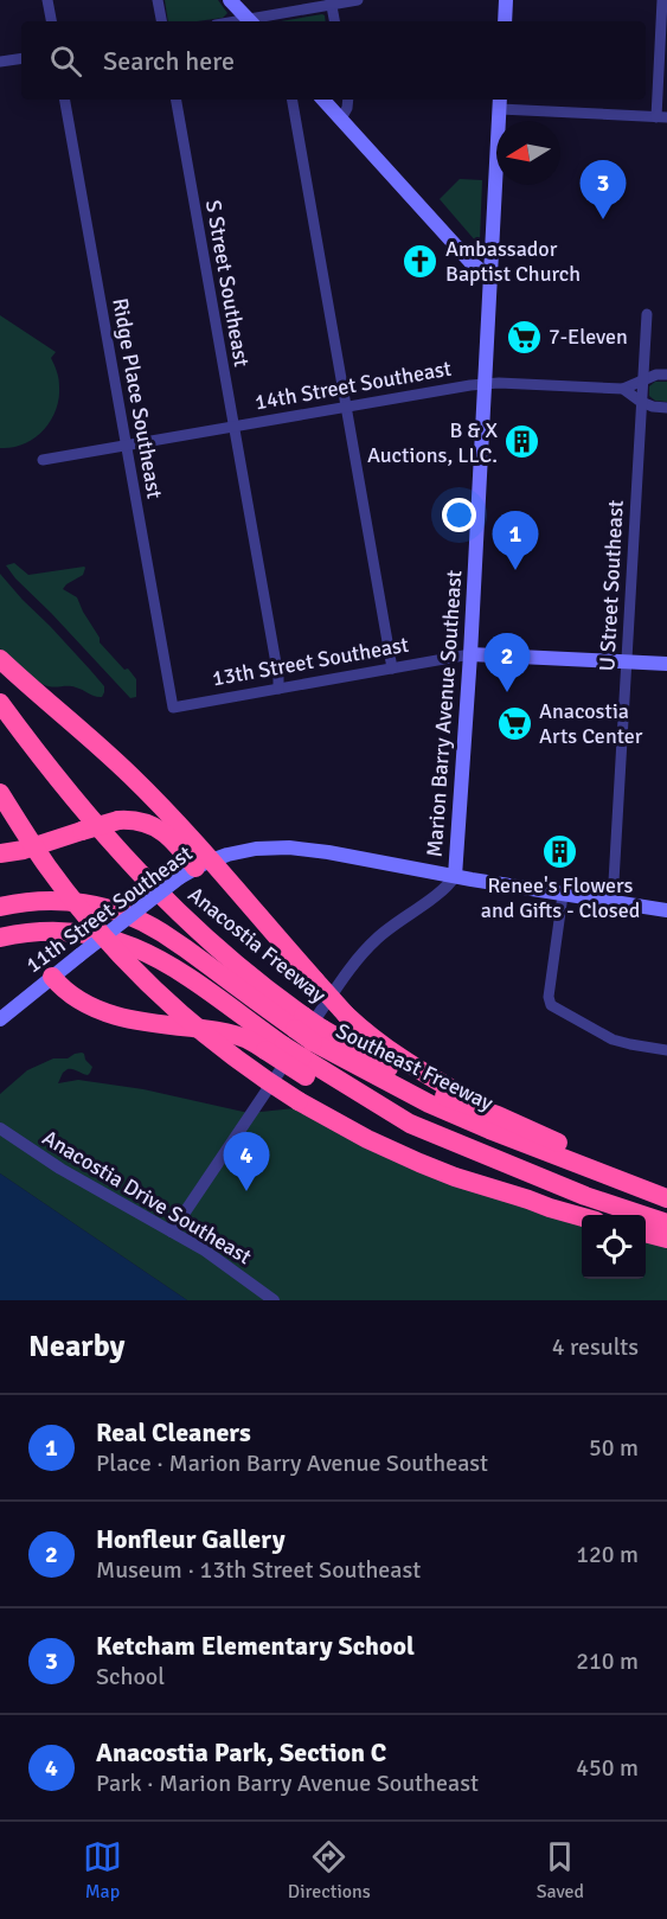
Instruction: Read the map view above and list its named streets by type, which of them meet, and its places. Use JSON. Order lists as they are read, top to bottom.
{
  "streets": {
    "highway": ["Anacostia Freeway", "Southeast Freeway"],
    "main road": ["13th Street Southeast", "Marion Barry Avenue Southeast", "11th Street Southeast"],
    "street": [
      "S Street Southeast",
      "14th Street Southeast",
      "Ridge Place Southeast",
      "U Street Southeast",
      "Anacostia Drive Southeast"
    ]
  },
  "crossings": [
    ["S Street Southeast", "14th Street Southeast"],
    ["S Street Southeast", "13th Street Southeast"],
    ["14th Street Southeast", "Ridge Place Southeast"],
    ["14th Street Southeast", "Marion Barry Avenue Southeast"],
    ["Ridge Place Southeast", "13th Street Southeast"],
    ["U Street Southeast", "13th Street Southeast"],
    ["13th Street Southeast", "Marion Barry Avenue Southeast"],
    ["Marion Barry Avenue Southeast", "Anacostia Drive Southeast"],
    ["Anacostia Freeway", "Southeast Freeway"]
  ],
  "places": {
    "church": ["Ambassador Baptist Church"],
    "supermarket": ["7-Eleven", "Anacostia Arts Center"],
    "building": ["B & X Auctions, LLC.", "Renee's Flowers and Gifts - Closed"]
  },
  "north": "left",
  "page": {
    "search": "Search here",
    "pins": [
      "3",
      "1",
      "2",
      "4"
    ],
    "heading": ["Nearby", "4 results"],
    "list": [
      {
        "mark": "1",
        "name": "Real Cleaners",
        "note": "Place · Marion Barry Avenue Southeast",
        "value": "50 m"
      },
      {
        "mark": "2",
        "name": "Honfleur Gallery",
        "note": "Museum · 13th Street Southeast",
        "value": "120 m"
      },
      {
        "mark": "3",
        "name": "Ketcham Elementary School",
        "note": "School",
        "value": "210 m"
      },
      {
        "mark": "4",
        "name": "Anacostia Park, Section C",
        "note": "Park · Marion Barry Avenue Southeast",
        "value": "450 m"
      }
    ],
    "nav": ["Map", "Directions", "Saved"]
  }
}
